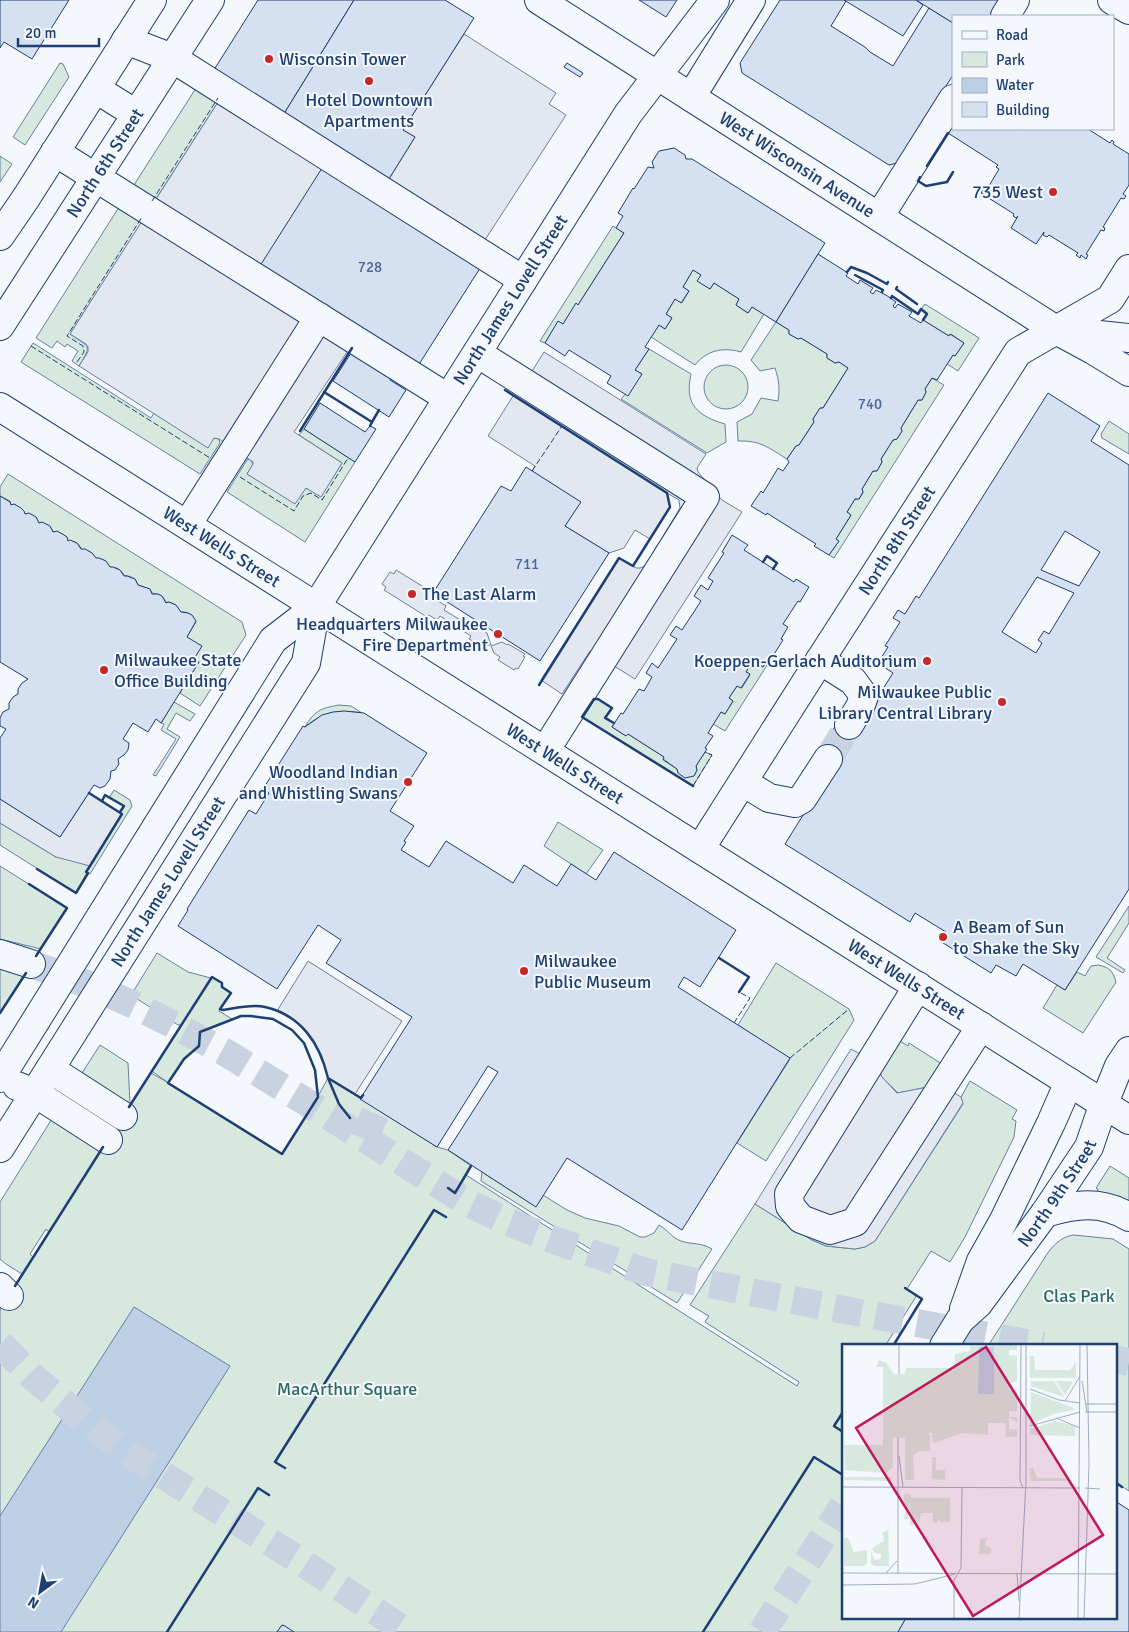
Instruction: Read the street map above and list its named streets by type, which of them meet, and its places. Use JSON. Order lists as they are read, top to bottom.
{
  "streets": {
    "main road": [
      "North 6th Street",
      "West Wisconsin Avenue",
      "North James Lovell Street",
      "North 8th Street",
      "West Wells Street",
      "North 9th Street"
    ]
  },
  "crossings": [
    ["West Wisconsin Avenue", "North James Lovell Street"],
    ["West Wisconsin Avenue", "North 8th Street"],
    ["North James Lovell Street", "West Wells Street"],
    ["North 8th Street", "West Wells Street"],
    ["West Wells Street", "North 9th Street"]
  ],
  "parks": ["Clas Park", "MacArthur Square"],
  "places": [
    "Wisconsin Tower",
    "Hotel Downtown Apartments",
    "735 West",
    "The Last Alarm",
    "Headquarters Milwaukee Fire Department",
    "Koeppen-Gerlach Auditorium",
    "Milwaukee State Office Building",
    "Milwaukee Public Library Central Library",
    "Woodland Indian and Whistling Swans",
    "A Beam of Sun to Shake the Sky",
    "Milwaukee Public Museum"
  ],
  "house_numbers": ["728", "740", "711"],
  "legend": [
    "Road",
    "Park",
    "Water",
    "Building"
  ],
  "scale_bar": "20 m",
  "north": "bottom left"
}
